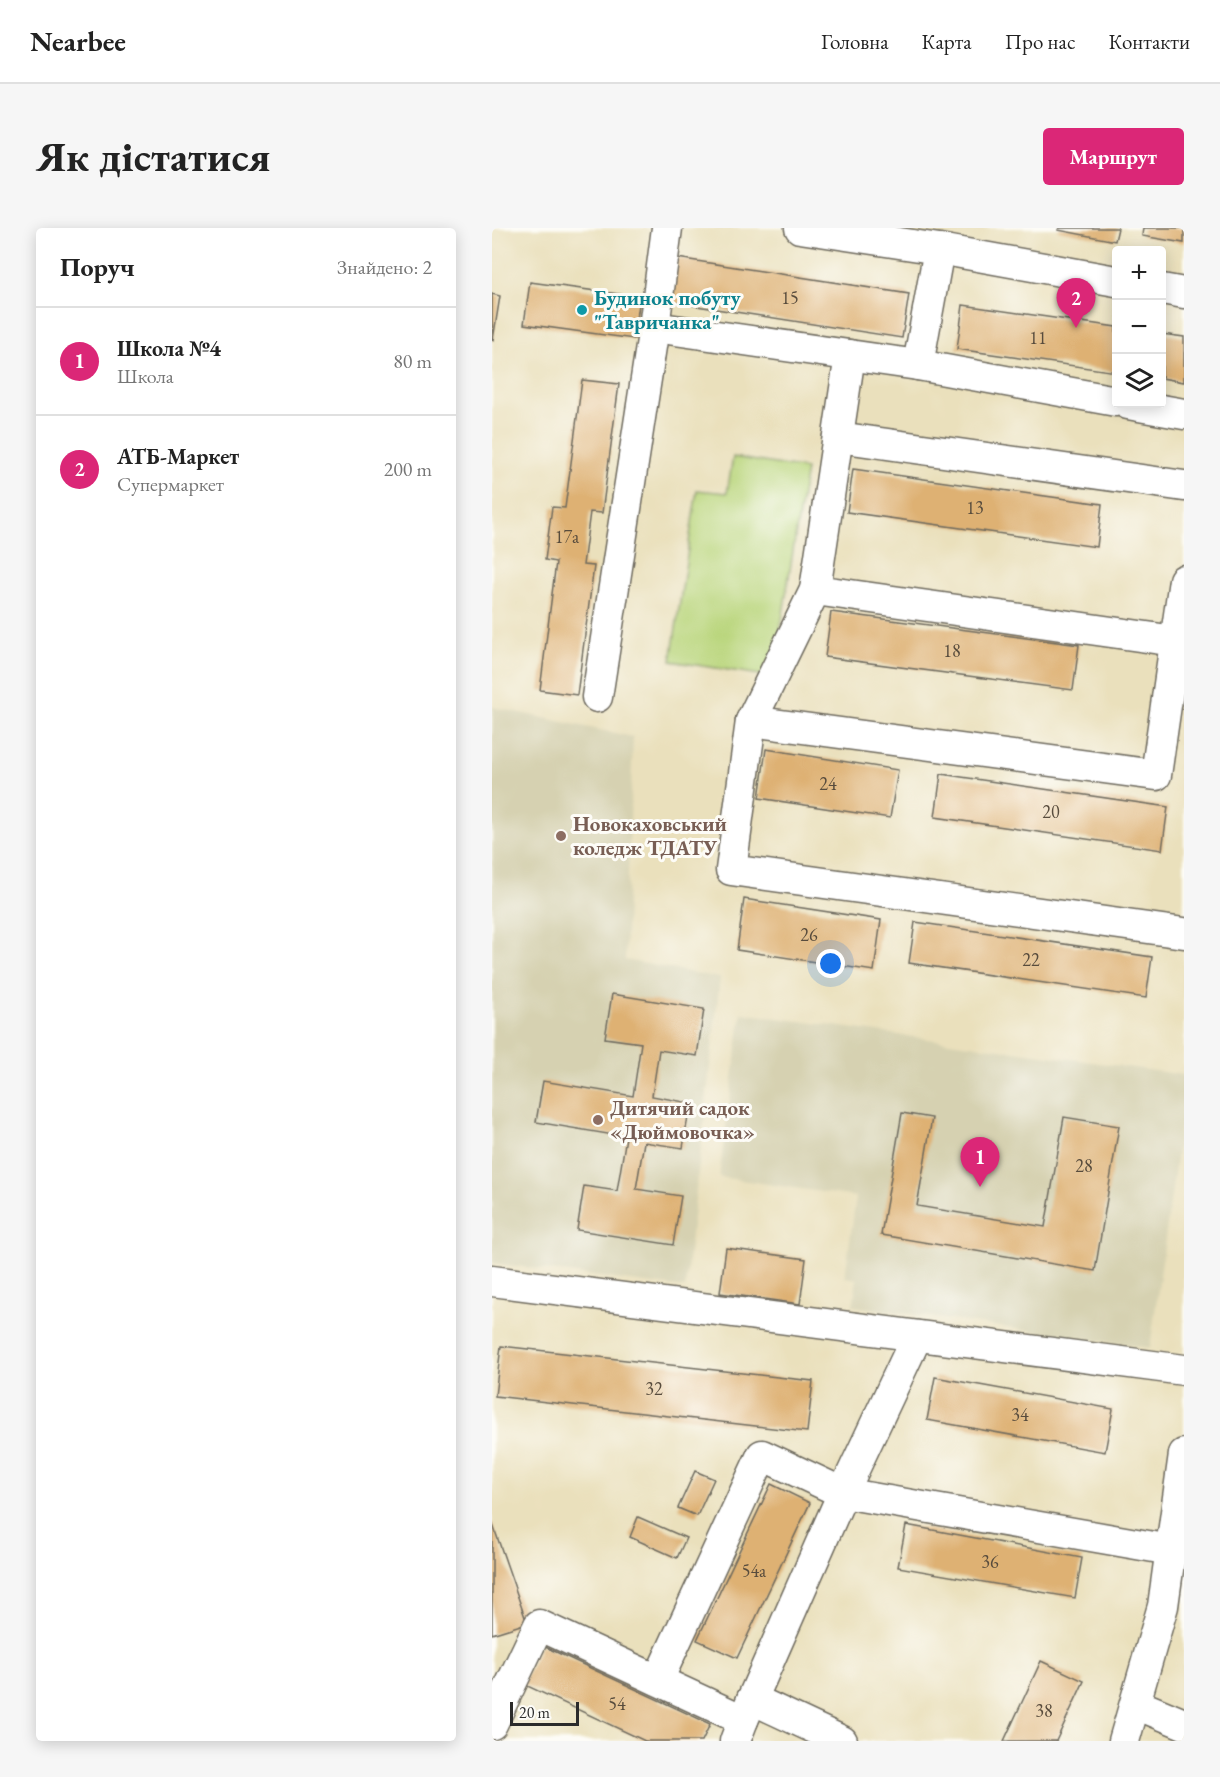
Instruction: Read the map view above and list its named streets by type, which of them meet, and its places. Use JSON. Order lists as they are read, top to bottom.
{
  "places": ["Будинок побуту \"Тавричанка\"", "Новокаховський коледж ТДАТУ", "Дитячий садок «Дюймовочка»"],
  "house_numbers": [
    "15",
    "11",
    "13",
    "17а",
    "18",
    "24",
    "20",
    "26",
    "22",
    "28",
    "32",
    "34",
    "36",
    "54а",
    "54",
    "38"
  ],
  "scale_bar": "20 m",
  "page": {
    "header": "Nearbee",
    "nav": [
      "Головна",
      "Карта",
      "Про нас",
      "Контакти"
    ],
    "buttons": "Маршрут",
    "title": "Як дістатися",
    "heading": ["Поруч", "Знайдено: 2"],
    "map_buttons": ["+", "−"],
    "pins": ["2", "1"],
    "list": [
      {
        "mark": "1",
        "name": "Школа №4",
        "note": "Школа",
        "value": "80 m"
      },
      {
        "mark": "2",
        "name": "АТБ-Маркет",
        "note": "Супермаркет",
        "value": "200 m"
      }
    ],
    "scale": "20 m"
  }
}
